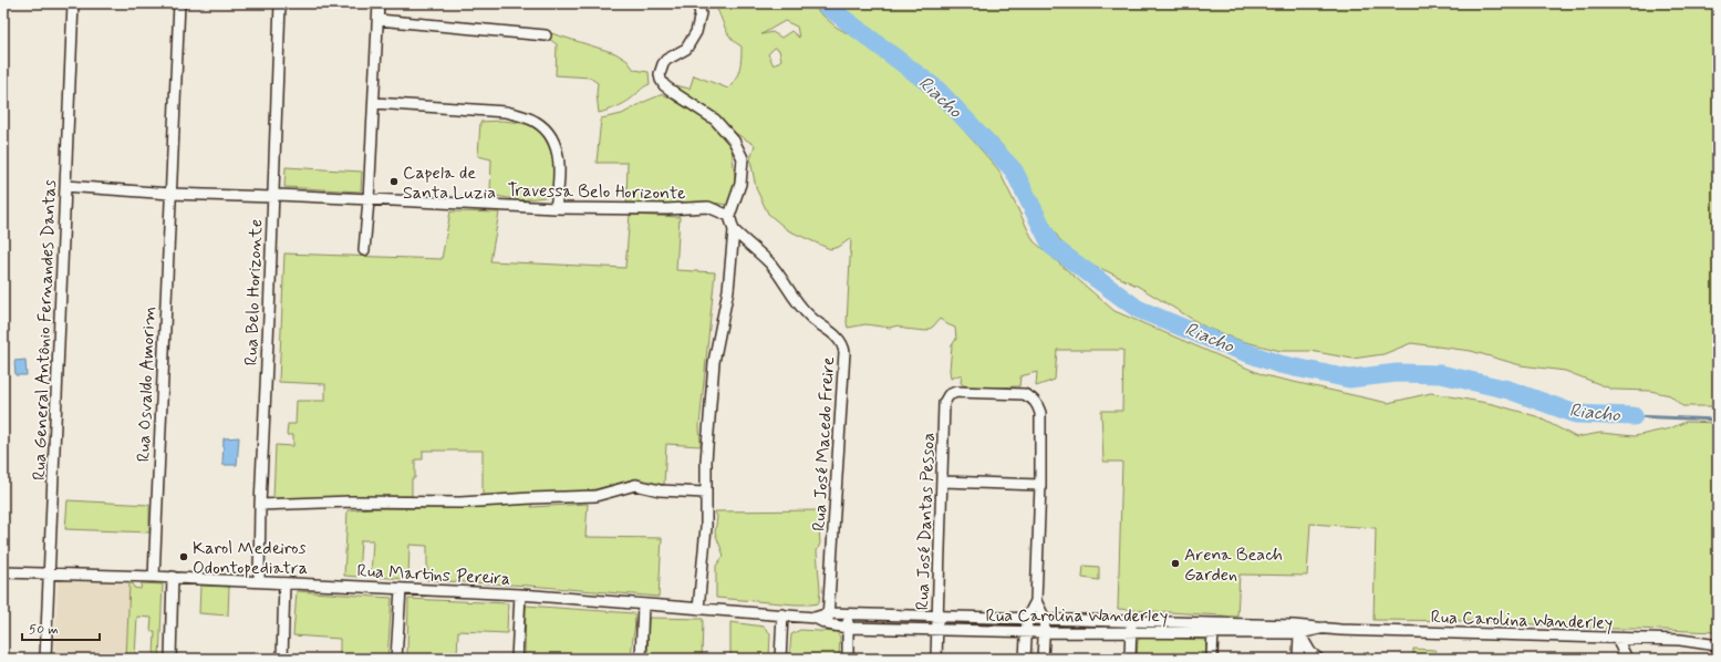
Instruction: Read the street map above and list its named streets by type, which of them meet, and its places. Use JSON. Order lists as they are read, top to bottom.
{
  "streets": {
    "street": [
      "Travessa Belo Horizonte",
      "Rua Belo Horizonte",
      "Rua General Antônio Fernandes Dantas",
      "Rua Osvaldo Amorim",
      "Rua José Macedo Freire",
      "Rua José Dantas Pessoa",
      "Rua Martins Pereira",
      "Rua Carolina Wanderley"
    ]
  },
  "crossings": [
    ["Travessa Belo Horizonte", "Rua Belo Horizonte"],
    ["Travessa Belo Horizonte", "Rua General Antônio Fernandes Dantas"],
    ["Travessa Belo Horizonte", "Rua Osvaldo Amorim"],
    ["Rua Belo Horizonte", "Rua Martins Pereira"],
    ["Rua General Antônio Fernandes Dantas", "Rua Martins Pereira"],
    ["Rua Osvaldo Amorim", "Rua Martins Pereira"],
    ["Rua José Macedo Freire", "Rua Carolina Wanderley"],
    ["Rua José Dantas Pessoa", "Rua Carolina Wanderley"],
    ["Rua Martins Pereira", "Rua Carolina Wanderley"]
  ],
  "water": ["Riacho"],
  "places": ["Capela de Santa Luzia", "Karol Medeiros Odontopediatra", "Arena Beach Garden"],
  "scale_bar": "50 m"
}
